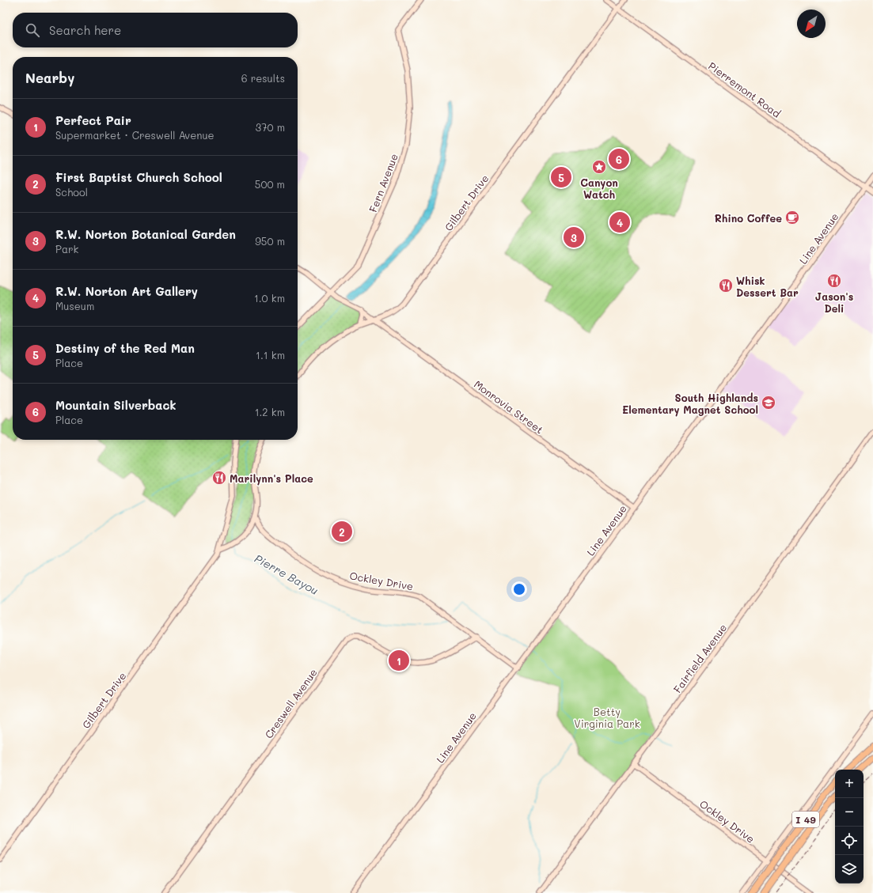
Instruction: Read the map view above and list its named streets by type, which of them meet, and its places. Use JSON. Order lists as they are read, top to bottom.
{
  "streets": {
    "highway": ["I 49"],
    "street": [
      "Pierremont Road",
      "Fern Avenue",
      "Gilbert Drive",
      "Line Avenue",
      "Monrovia Street",
      "Ockley Drive",
      "Fairfield Avenue",
      "Creswell Avenue"
    ]
  },
  "crossings": [
    ["Pierremont Road", "Gilbert Drive"],
    ["Pierremont Road", "Line Avenue"],
    ["Gilbert Drive", "Monrovia Street"],
    ["Line Avenue", "Monrovia Street"],
    ["Line Avenue", "Ockley Drive"],
    ["Ockley Drive", "Fairfield Avenue"],
    ["Ockley Drive", "Creswell Avenue"]
  ],
  "water": ["Pierre Bayou"],
  "parks": ["Betty Virginia Park"],
  "places": {
    "place": ["Canyon Watch"],
    "cafe": ["Rhino Coffee"],
    "restaurant": ["Jason's Deli", "Whisk Dessert Bar", "Marilynn's Place"],
    "school or university": ["South Highlands Elementary Magnet School"]
  },
  "north": "bottom left",
  "page": {
    "search": "Search here",
    "heading": ["Nearby", "6 results"],
    "list": [
      {
        "mark": "1",
        "name": "Perfect Pair",
        "note": "Supermarket · Creswell Avenue",
        "value": "370 m"
      },
      {
        "mark": "2",
        "name": "First Baptist Church School",
        "note": "School",
        "value": "500 m"
      },
      {
        "mark": "3",
        "name": "R.W. Norton Botanical Garden",
        "note": "Park",
        "value": "950 m"
      },
      {
        "mark": "4",
        "name": "R.W. Norton Art Gallery",
        "note": "Museum",
        "value": "1.0 km"
      },
      {
        "mark": "5",
        "name": "Destiny of the Red Man",
        "note": "Place",
        "value": "1.1 km"
      },
      {
        "mark": "6",
        "name": "Mountain Silverback",
        "note": "Place",
        "value": "1.2 km"
      }
    ],
    "pins": [
      "6",
      "5",
      "4",
      "3",
      "2",
      "1"
    ],
    "map_buttons": ["+", "−"]
  }
}
